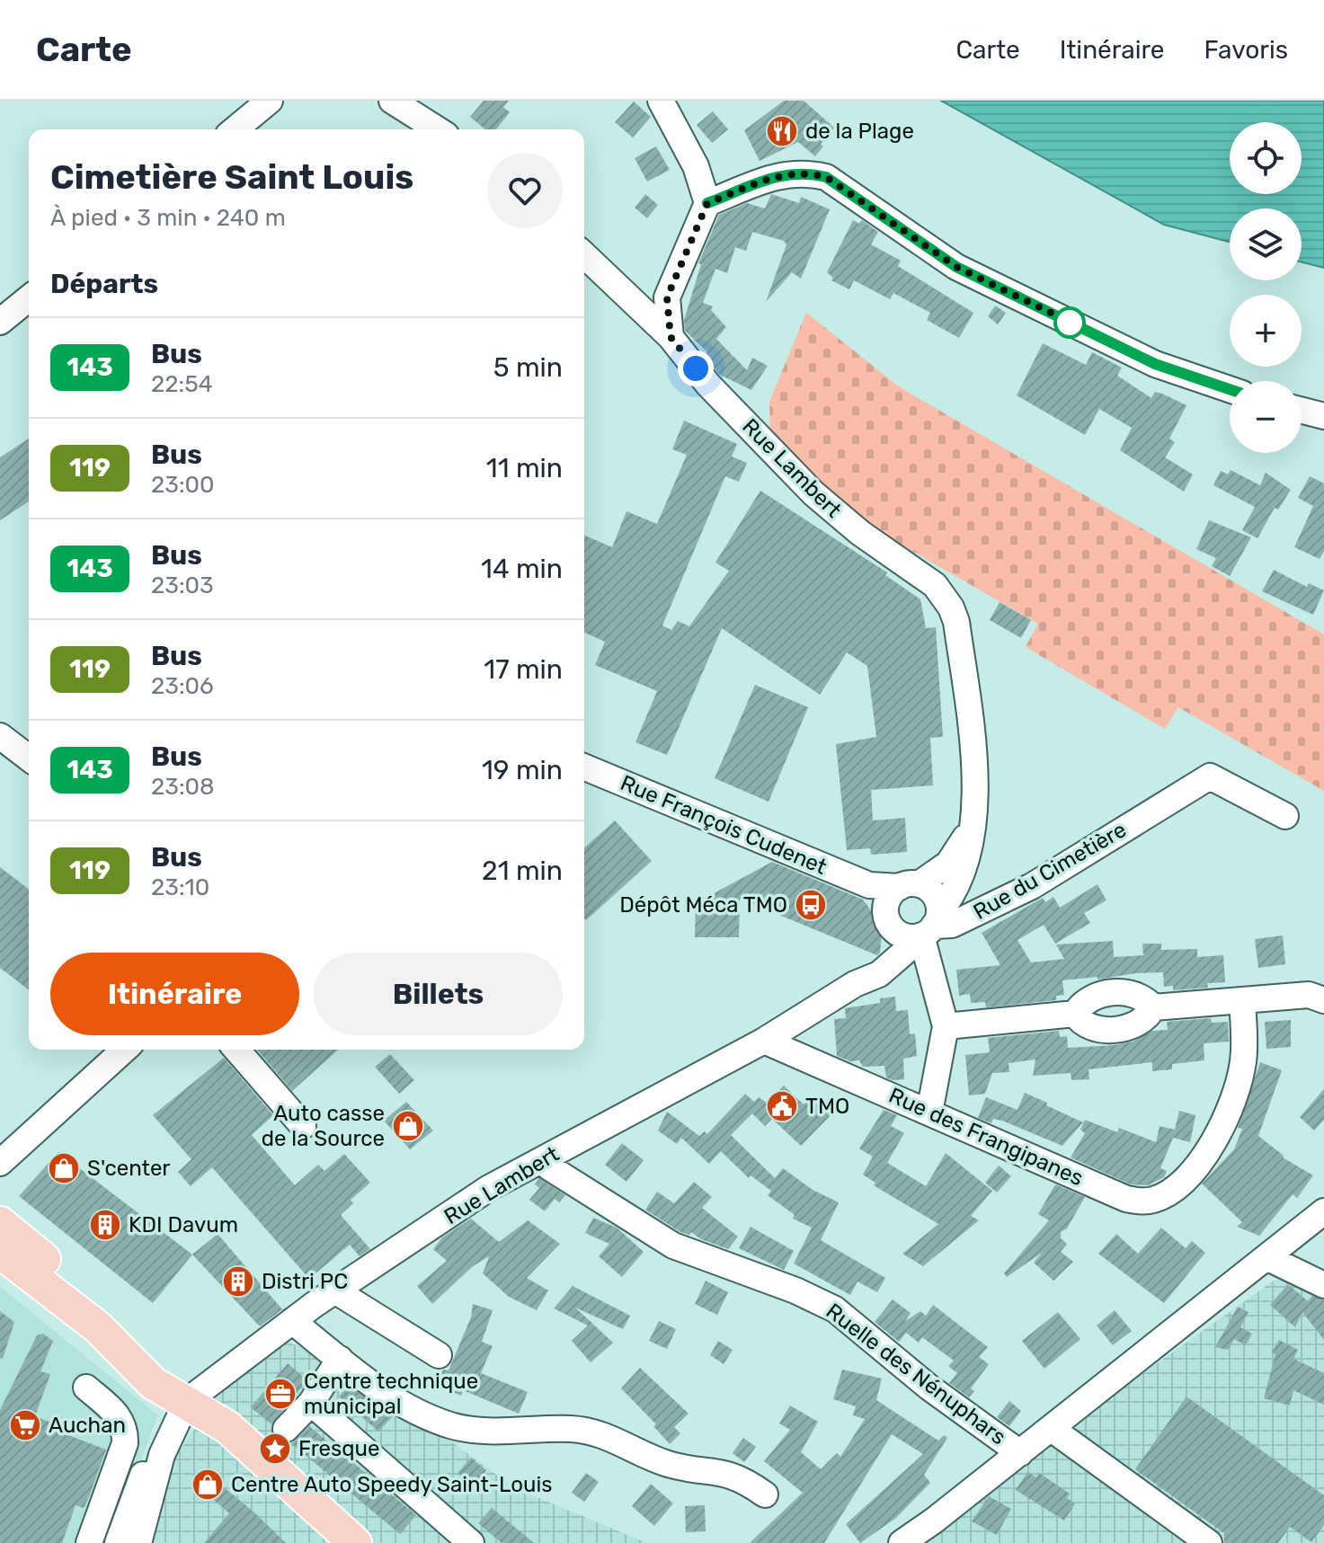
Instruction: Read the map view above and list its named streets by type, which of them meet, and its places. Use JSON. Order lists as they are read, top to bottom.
{
  "streets": {
    "street": [
      "Rue Lambert",
      "Rue François Cudenet",
      "Rue du Cimetière",
      "Rue des Frangipanes",
      "Ruelle des Nénuphars"
    ]
  },
  "crossings": [
    ["Rue Lambert", "Rue du Cimetière"],
    ["Rue Lambert", "Rue des Frangipanes"],
    ["Rue Lambert", "Ruelle des Nénuphars"]
  ],
  "places": {
    "restaurant": ["de la Plage"],
    "bus stop": ["Dépôt Méca TMO"],
    "public building": ["TMO"],
    "shop": ["Auto casse de la Source", "S'center", "Centre Auto Speedy Saint-Louis"],
    "building": ["KDI Davum", "Distri PC"],
    "office": ["Centre technique municipal"],
    "supermarket": ["Auchan"],
    "place": ["Fresque"]
  },
  "lines": ["bus line 143"],
  "page": {
    "header": "Carte",
    "nav": ["Carte", "Itinéraire", "Favoris"],
    "map_buttons": ["+", "−"],
    "heading": [
      ["Cimetière Saint Louis", "À pied · 3 min · 240 m"],
      "Départs"
    ],
    "list": [
      {
        "mark": "143",
        "name": "Bus",
        "note": "22:54",
        "value": "5 min"
      },
      {
        "mark": "119",
        "name": "Bus",
        "note": "23:00",
        "value": "11 min"
      },
      {
        "mark": "143",
        "name": "Bus",
        "note": "23:03",
        "value": "14 min"
      },
      {
        "mark": "119",
        "name": "Bus",
        "note": "23:06",
        "value": "17 min"
      },
      {
        "mark": "143",
        "name": "Bus",
        "note": "23:08",
        "value": "19 min"
      },
      {
        "mark": "119",
        "name": "Bus",
        "note": "23:10",
        "value": "21 min"
      }
    ],
    "buttons": ["Itinéraire", "Billets"]
  }
}
